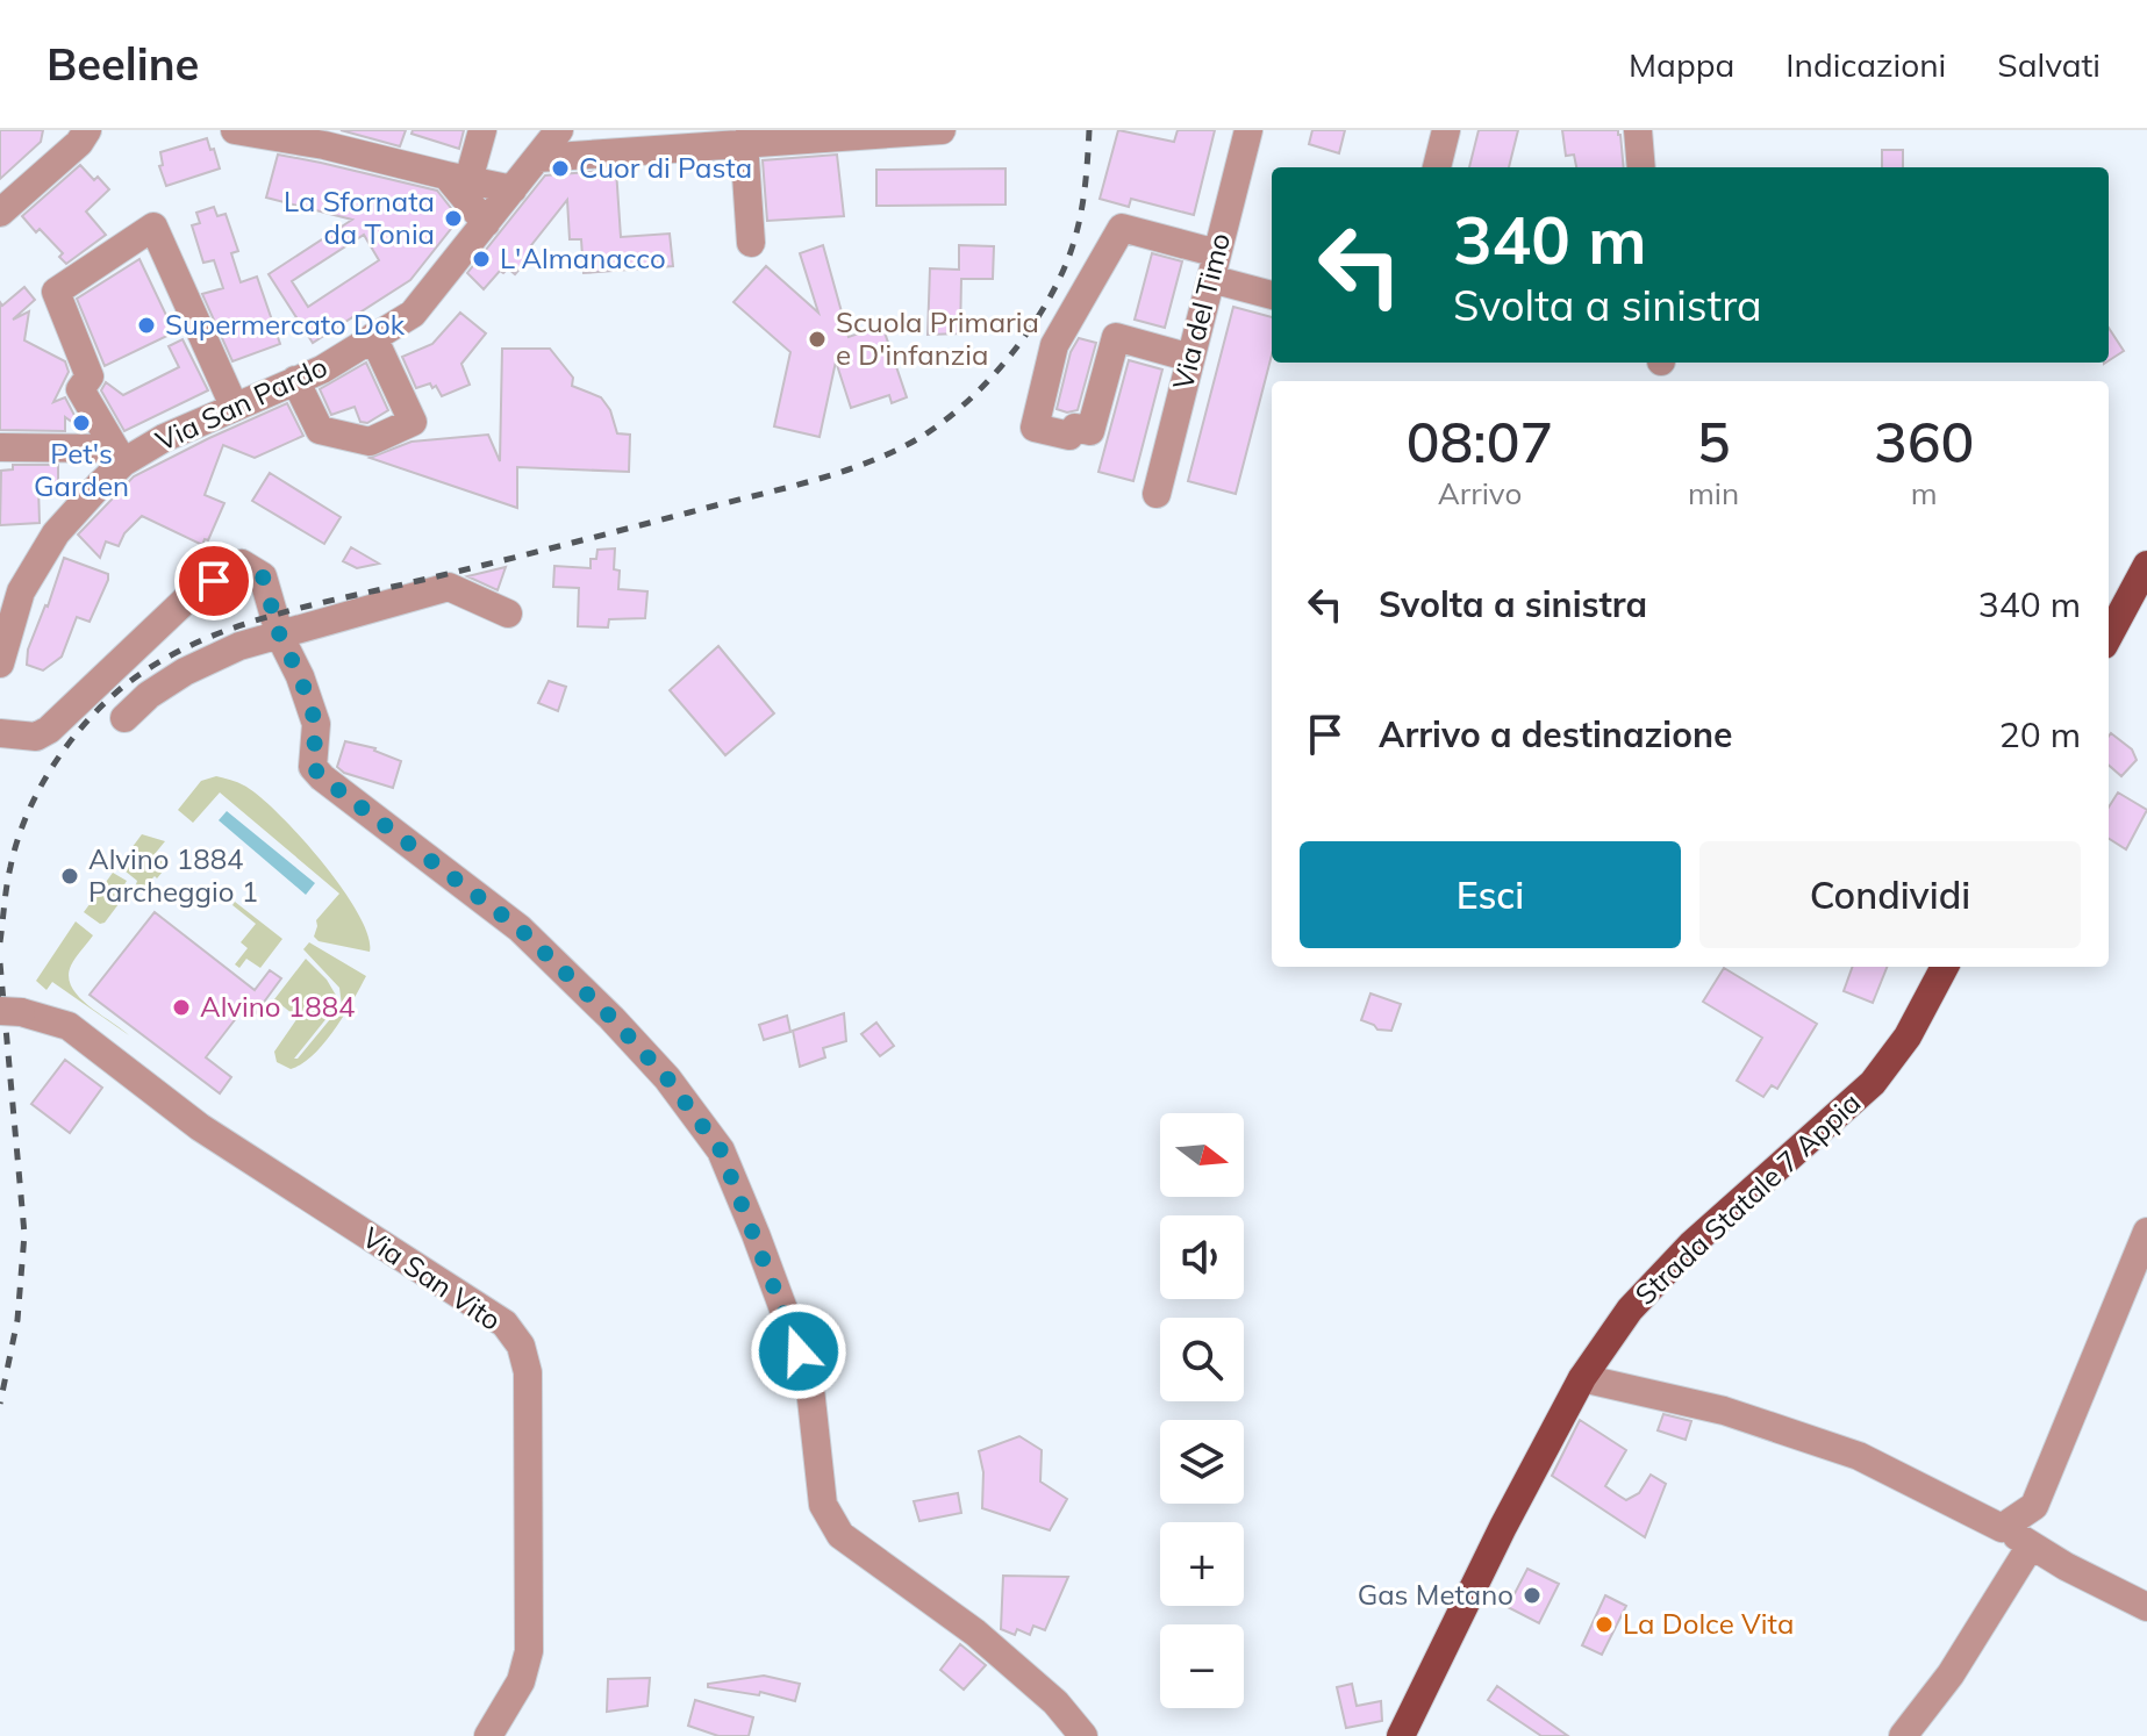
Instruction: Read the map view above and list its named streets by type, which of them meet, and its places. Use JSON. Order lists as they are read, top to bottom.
{
  "streets": {
    "main road": ["Strada Statale 7 Appia"],
    "street": ["Via del Timo", "Via San Pardo", "Via San Vito"]
  },
  "places": [
    "Cuor di Pasta",
    "La Sfornata da Tonia",
    "L'Almanacco",
    "Supermercato Dok",
    "Scuola Primaria e D'infanzia",
    "Pet's Garden",
    "Alvino 1884 Parcheggio 1",
    "Alvino 1884",
    "Gas Metano",
    "La Dolce Vita"
  ],
  "north": "right",
  "page": {
    "header": "Beeline",
    "nav": ["Mappa", "Indicazioni", "Salvati"],
    "turn": ["340 m", "Svolta a sinistra"],
    "eta": [
      "08:07",
      "Arrivo",
      "5",
      "min",
      "360",
      "m"
    ],
    "list": [
      {
        "name": "Svolta a sinistra",
        "value": "340 m"
      },
      {
        "name": "Arrivo a destinazione",
        "value": "20 m"
      }
    ],
    "buttons": ["Esci", "Condividi"],
    "map_buttons": ["+", "−"]
  }
}
